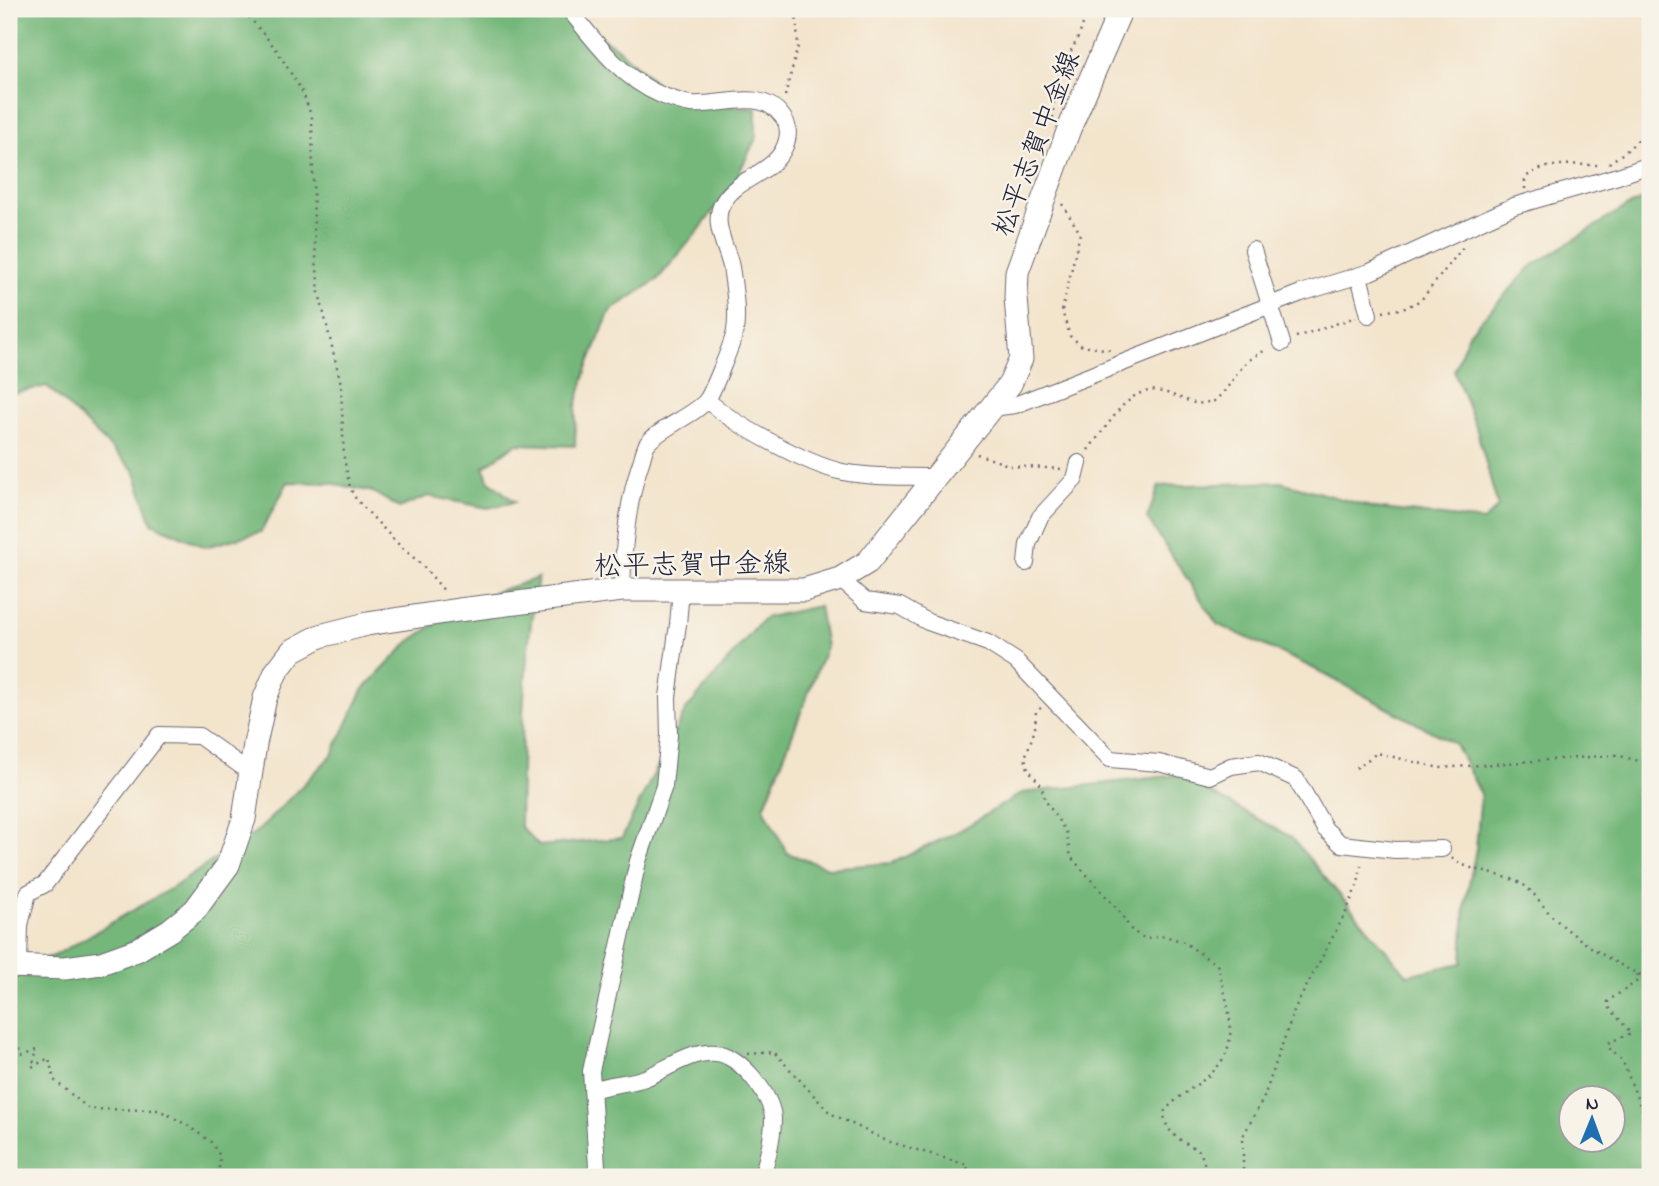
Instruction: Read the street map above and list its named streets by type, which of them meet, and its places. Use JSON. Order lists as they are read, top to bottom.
{
  "streets": {
    "main road": ["松平志賀中金線"]
  },
  "north": "top"
}
